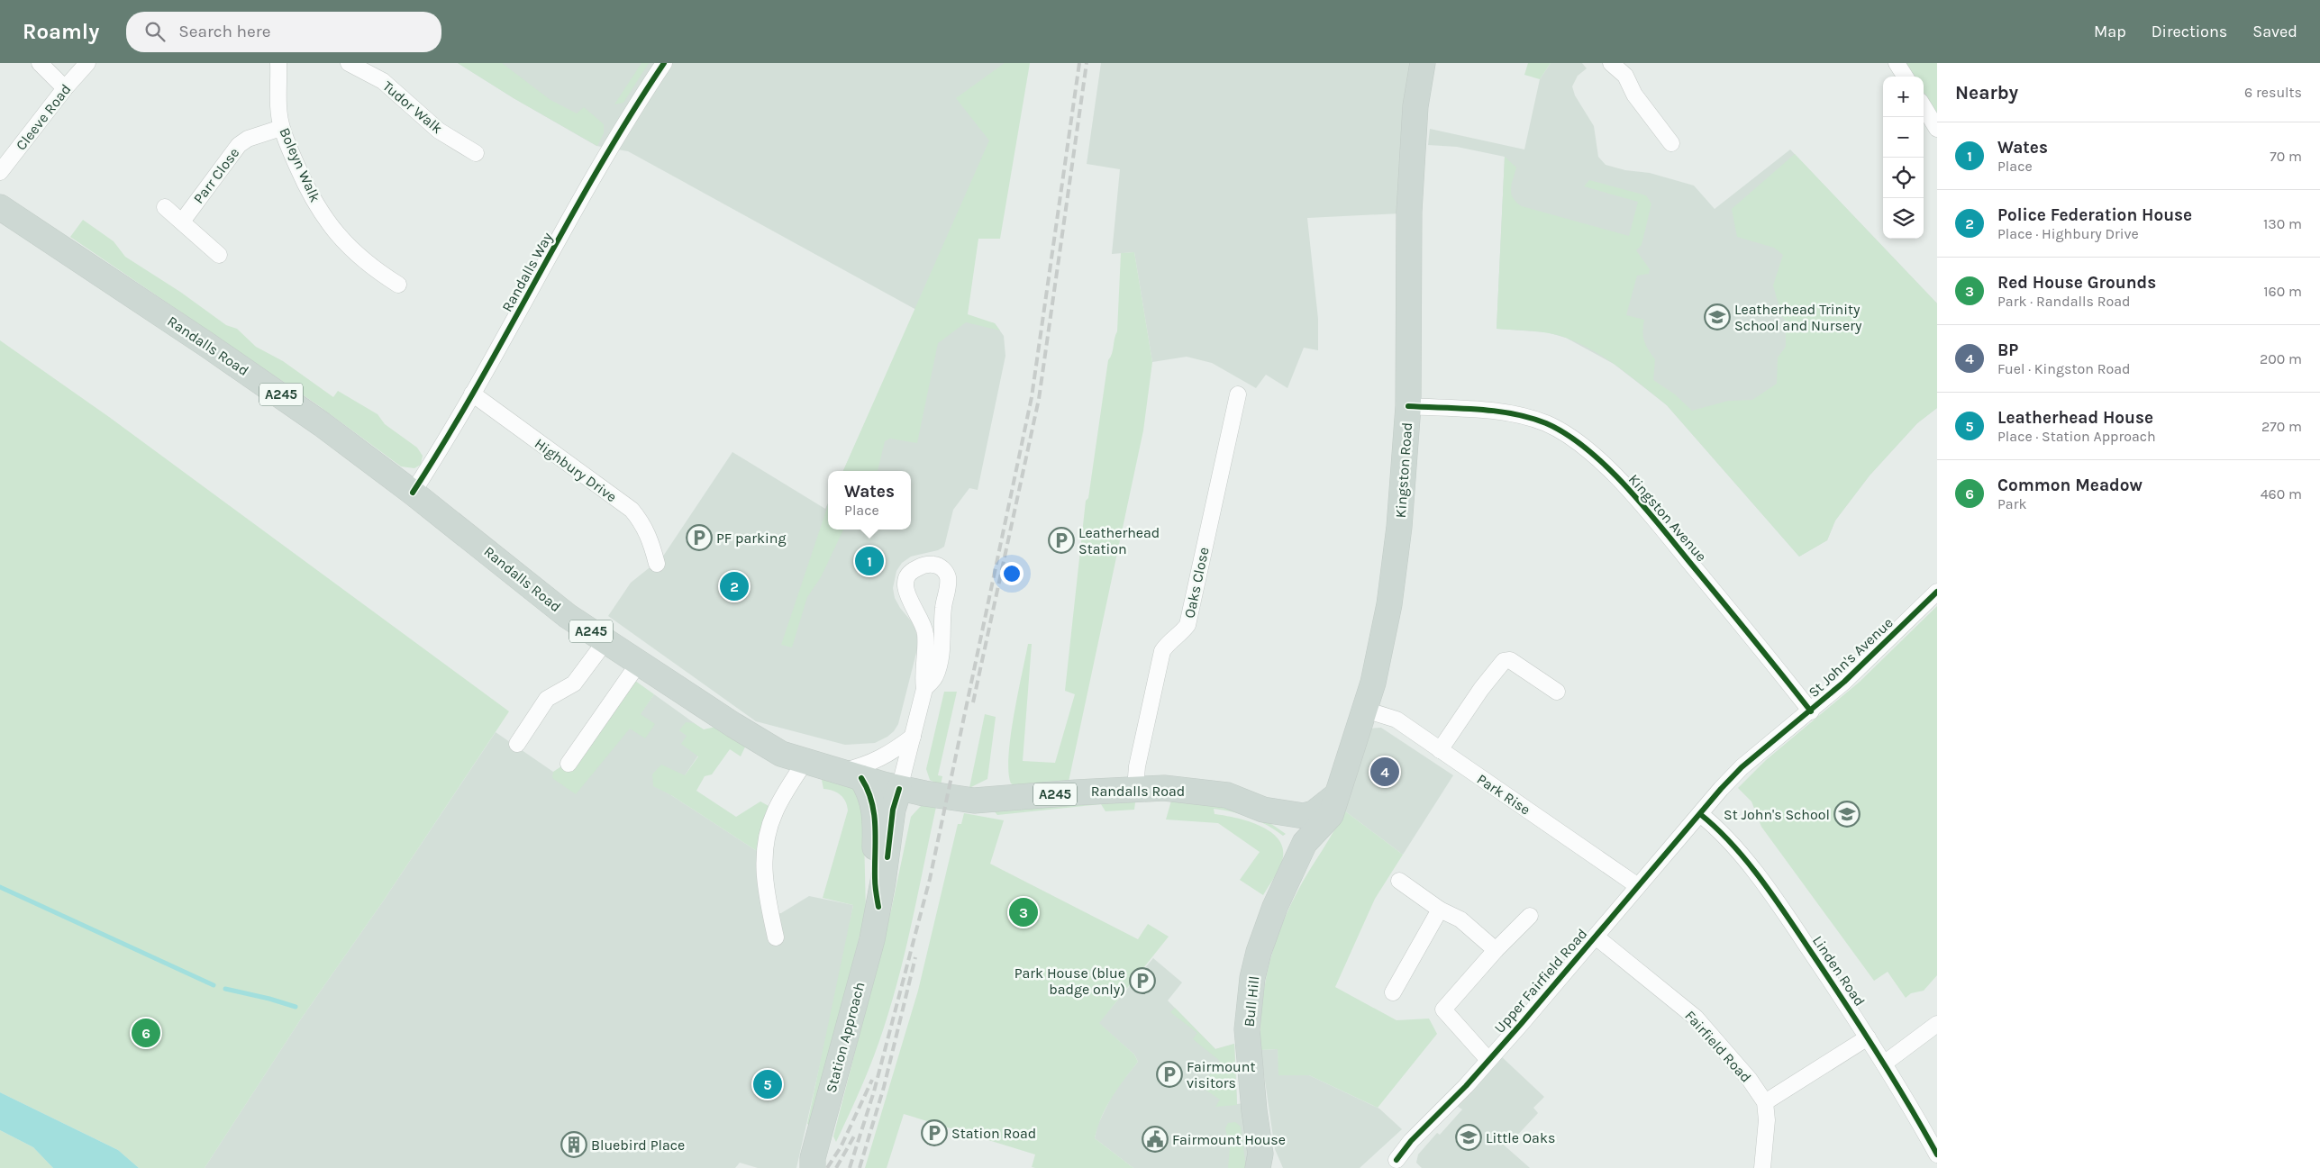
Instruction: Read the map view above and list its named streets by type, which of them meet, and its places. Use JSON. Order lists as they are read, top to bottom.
{
  "streets": {
    "main road": [
      "Randalls Road",
      "A245",
      "Kingston Road",
      "Bull Hill",
      "Station Approach"
    ],
    "street": [
      "Tudor Walk",
      "Cleeve Road",
      "Boleyn Walk",
      "Parr Close",
      "Randalls Way",
      "Highbury Drive",
      "Kingston Avenue",
      "Oaks Close",
      "St John's Avenue",
      "Park Rise",
      "Linden Road",
      "Upper Fairfield Road",
      "Fairfield Road"
    ]
  },
  "crossings": [
    ["Boleyn Walk", "Parr Close"],
    ["Randalls Way", "Randalls Road"],
    ["Randalls Way", "Highbury Drive"],
    ["Randalls Road", "Kingston Road"],
    ["Randalls Road", "Oaks Close"],
    ["Randalls Road", "Bull Hill"],
    ["Randalls Road", "Station Approach"],
    ["Kingston Road", "Kingston Avenue"],
    ["Kingston Road", "Park Rise"],
    ["Kingston Road", "Bull Hill"],
    ["Kingston Avenue", "St John's Avenue"],
    ["St John's Avenue", "Linden Road"],
    ["St John's Avenue", "Upper Fairfield Road"],
    ["Park Rise", "Upper Fairfield Road"],
    ["Linden Road", "Upper Fairfield Road"],
    ["Upper Fairfield Road", "Fairfield Road"]
  ],
  "places": {
    "school or university": ["Leatherhead Trinity School and Nursery", "St John's School", "Little Oaks"],
    "parking": [
      "PF parking",
      "Leatherhead Station",
      "Park House (blue badge only)",
      "Fairmount visitors",
      "Station Road"
    ],
    "public building": ["Fairmount House"],
    "building": ["Bluebird Place"]
  },
  "page": {
    "header": "Roamly",
    "search": "Search here",
    "nav": ["Map", "Directions", "Saved"],
    "heading": ["Nearby", "6 results"],
    "map_buttons": ["+", "−"],
    "list": [
      {
        "mark": "1",
        "name": "Wates",
        "note": "Place",
        "value": "70 m"
      },
      {
        "mark": "2",
        "name": "Police Federation House",
        "note": "Place · Highbury Drive",
        "value": "130 m"
      },
      {
        "mark": "3",
        "name": "Red House Grounds",
        "note": "Park · Randalls Road",
        "value": "160 m"
      },
      {
        "mark": "4",
        "name": "BP",
        "note": "Fuel · Kingston Road",
        "value": "200 m"
      },
      {
        "mark": "5",
        "name": "Leatherhead House",
        "note": "Place · Station Approach",
        "value": "270 m"
      },
      {
        "mark": "6",
        "name": "Common Meadow",
        "note": "Park",
        "value": "460 m"
      }
    ],
    "popup": ["Wates", "Place"],
    "pins": [
      "1",
      "2",
      "4",
      "3",
      "6",
      "5"
    ]
  }
}
